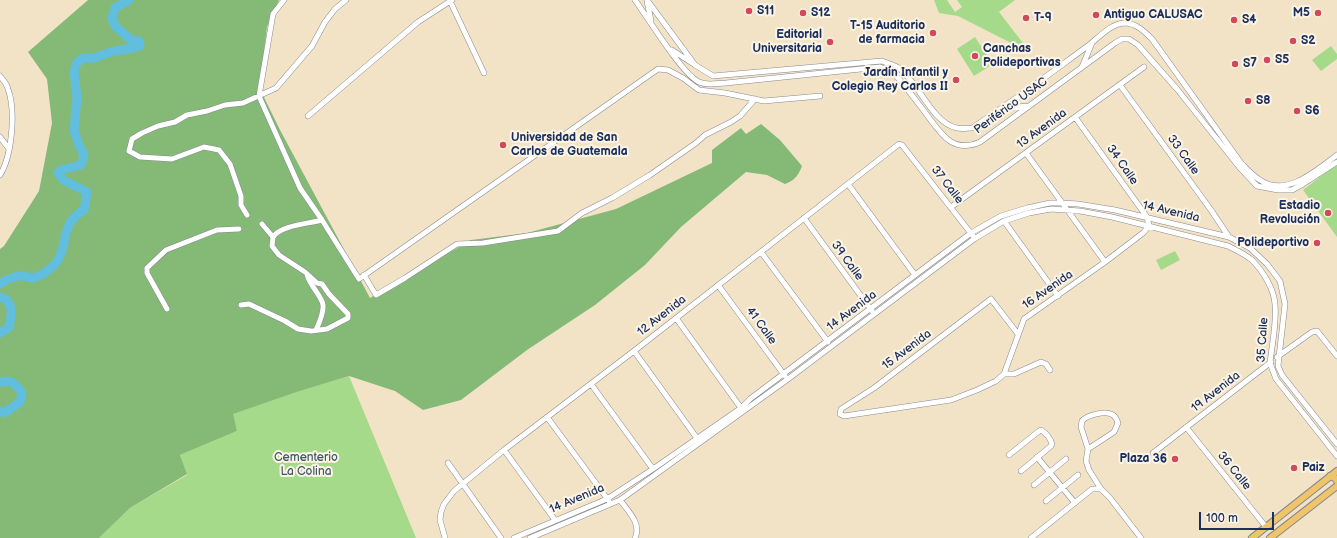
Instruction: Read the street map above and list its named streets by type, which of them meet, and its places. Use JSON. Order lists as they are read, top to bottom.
{
  "streets": {
    "street": [
      "Periférico USAC",
      "13 Avenida",
      "33 Calle",
      "34 Calle",
      "37 Calle",
      "14 Avenida",
      "39 Calle",
      "16 Avenida",
      "12 Avenida",
      "41 Calle",
      "35 Calle",
      "15 Avenida",
      "19 Avenida",
      "36 Calle"
    ]
  },
  "crossings": [
    ["13 Avenida", "33 Calle"],
    ["13 Avenida", "34 Calle"],
    ["13 Avenida", "37 Calle"],
    ["33 Calle", "14 Avenida"],
    ["33 Calle", "35 Calle"],
    ["34 Calle", "14 Avenida"],
    ["34 Calle", "16 Avenida"],
    ["37 Calle", "14 Avenida"],
    ["37 Calle", "12 Avenida"],
    ["14 Avenida", "39 Calle"],
    ["14 Avenida", "16 Avenida"],
    ["14 Avenida", "41 Calle"],
    ["14 Avenida", "35 Calle"],
    ["39 Calle", "12 Avenida"],
    ["16 Avenida", "15 Avenida"],
    ["12 Avenida", "41 Calle"],
    ["35 Calle", "19 Avenida"],
    ["19 Avenida", "36 Calle"]
  ],
  "parks": ["Cementerio La Colina"],
  "places": [
    "S11",
    "S12",
    "M5",
    "Antiguo CALUSAC",
    "T-9",
    "S4",
    "T-15 Auditorio de farmacia",
    "S2",
    "Editorial Universitaria",
    "Canchas Polideportivas",
    "S5",
    "S7",
    "Jardín Infantil y Colegio Rey Carlos II",
    "S8",
    "S6",
    "Universidad de San Carlos de Guatemala",
    "Estadio Revolución",
    "Polideportivo",
    "Plaza 36",
    "Paiz"
  ],
  "scale_bar": "100 m"
}
